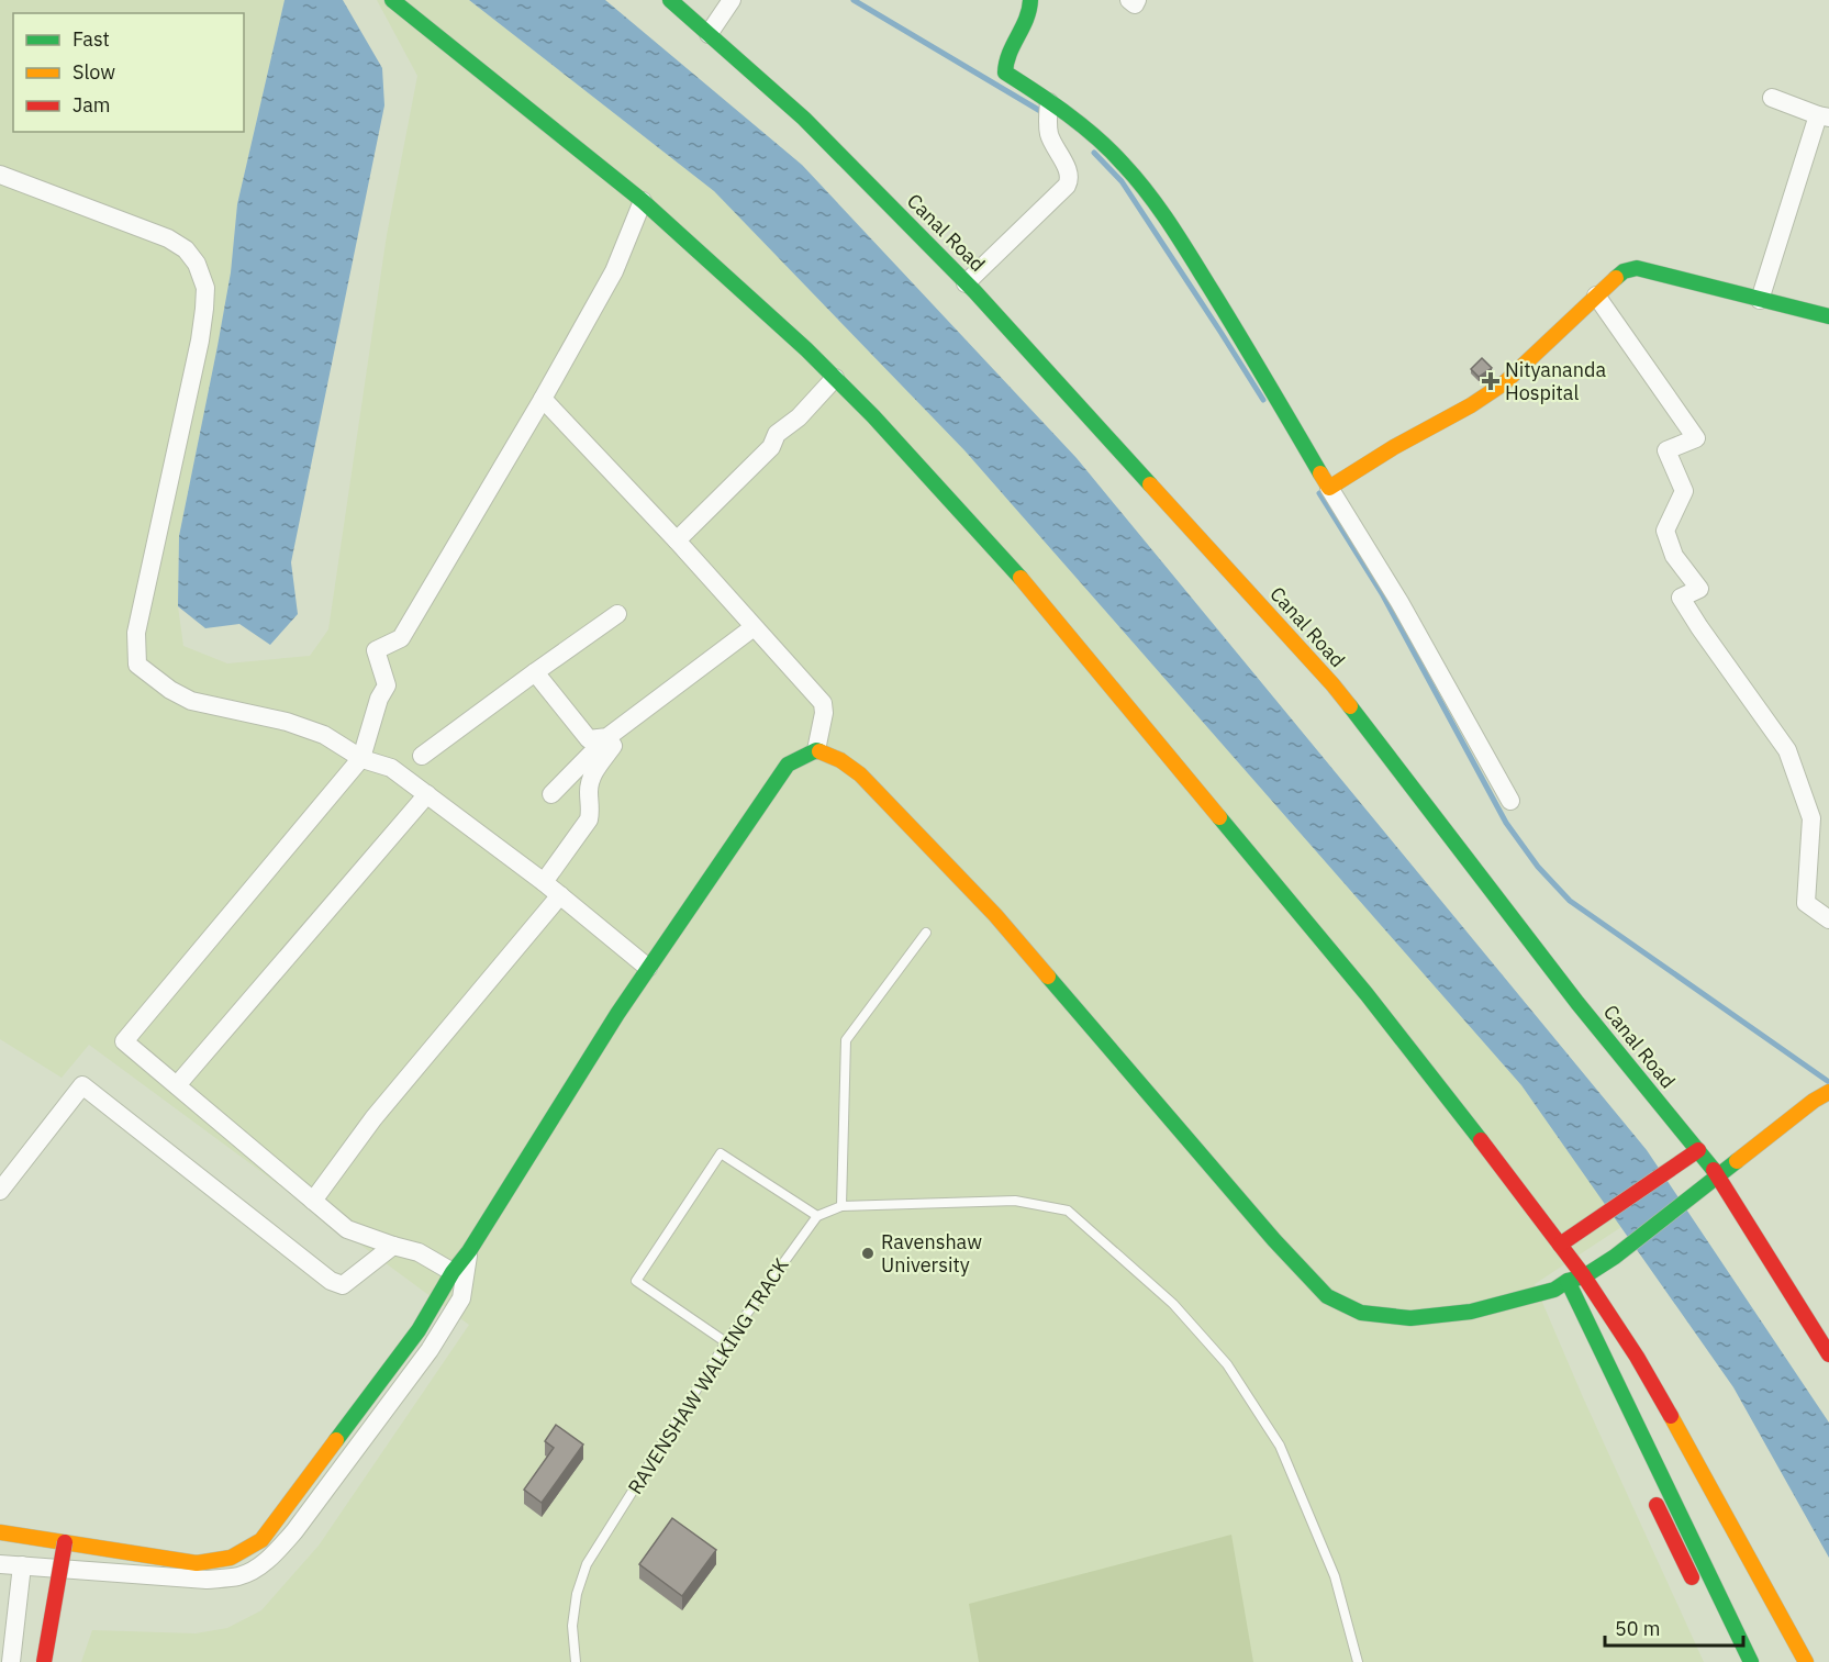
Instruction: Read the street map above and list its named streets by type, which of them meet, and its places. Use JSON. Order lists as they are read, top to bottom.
{
  "streets": {
    "main road": ["Canal Road"],
    "lane": ["RAVENSHAW WALKING TRACK"]
  },
  "places": {
    "health": ["Nityananda Hospital"],
    "other": ["Ravenshaw University"]
  },
  "legend": ["Fast", "Slow", "Jam"],
  "scale_bar": "50 m"
}
